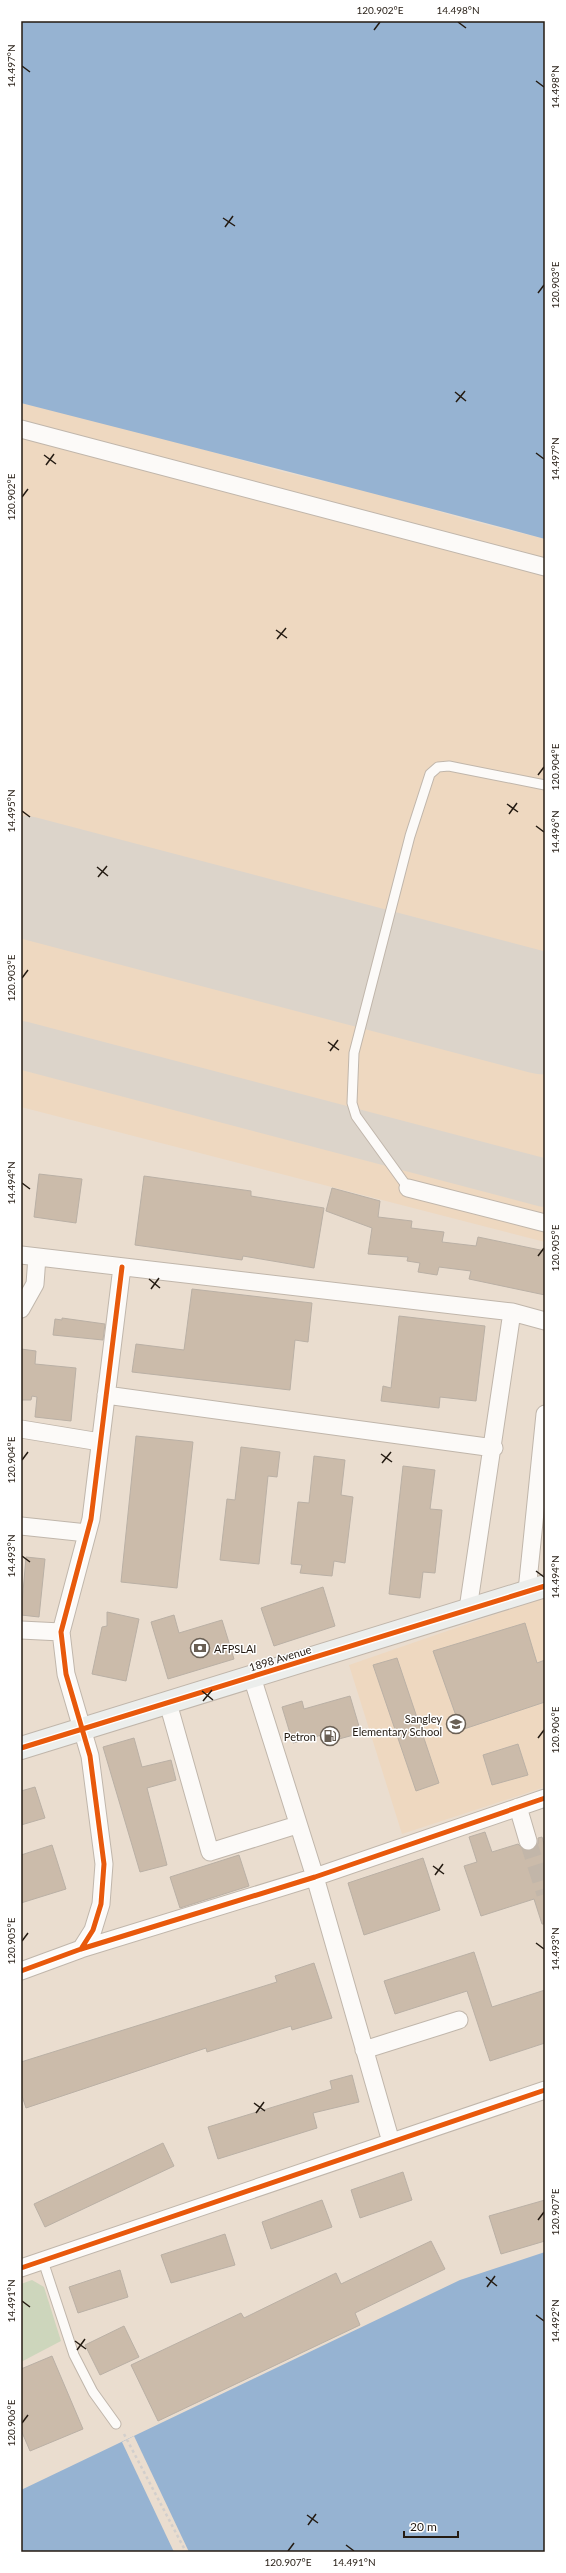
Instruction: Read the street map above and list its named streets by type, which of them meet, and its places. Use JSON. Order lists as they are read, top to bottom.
{
  "streets": {
    "street": ["1898 Avenue"]
  },
  "places": {
    "bank": ["AFPSLAI"],
    "school or university": ["Sangley Elementary School"],
    "fuel station": ["Petron"]
  },
  "scale_bar": "20 m",
  "coordinates": [
    "120.902°E",
    "14.498°N",
    "14.497°N",
    "120.903°E",
    "120.904°E",
    "14.495°N",
    "14.496°N",
    "14.494°N",
    "120.905°E",
    "14.493°N",
    "120.906°E",
    "120.907°E",
    "14.491°N",
    "14.492°N"
  ]
}
